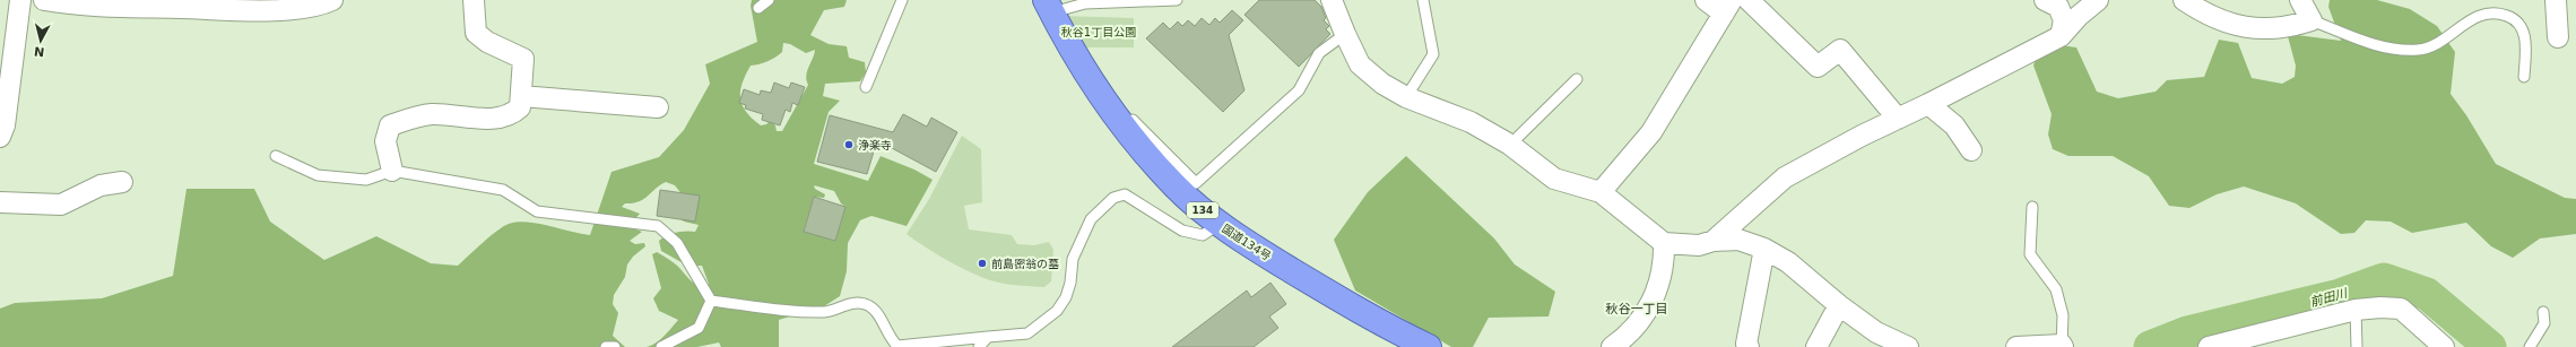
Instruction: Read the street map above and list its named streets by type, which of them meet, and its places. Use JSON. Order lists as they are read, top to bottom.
{
  "streets": {
    "highway": ["134", "国道134号"]
  },
  "districts": ["秋谷一丁目"],
  "water": ["前田川"],
  "parks": ["秋谷1丁目公園"],
  "places": ["浄楽寺", "前島密翁の墓"],
  "north": "bottom"
}
